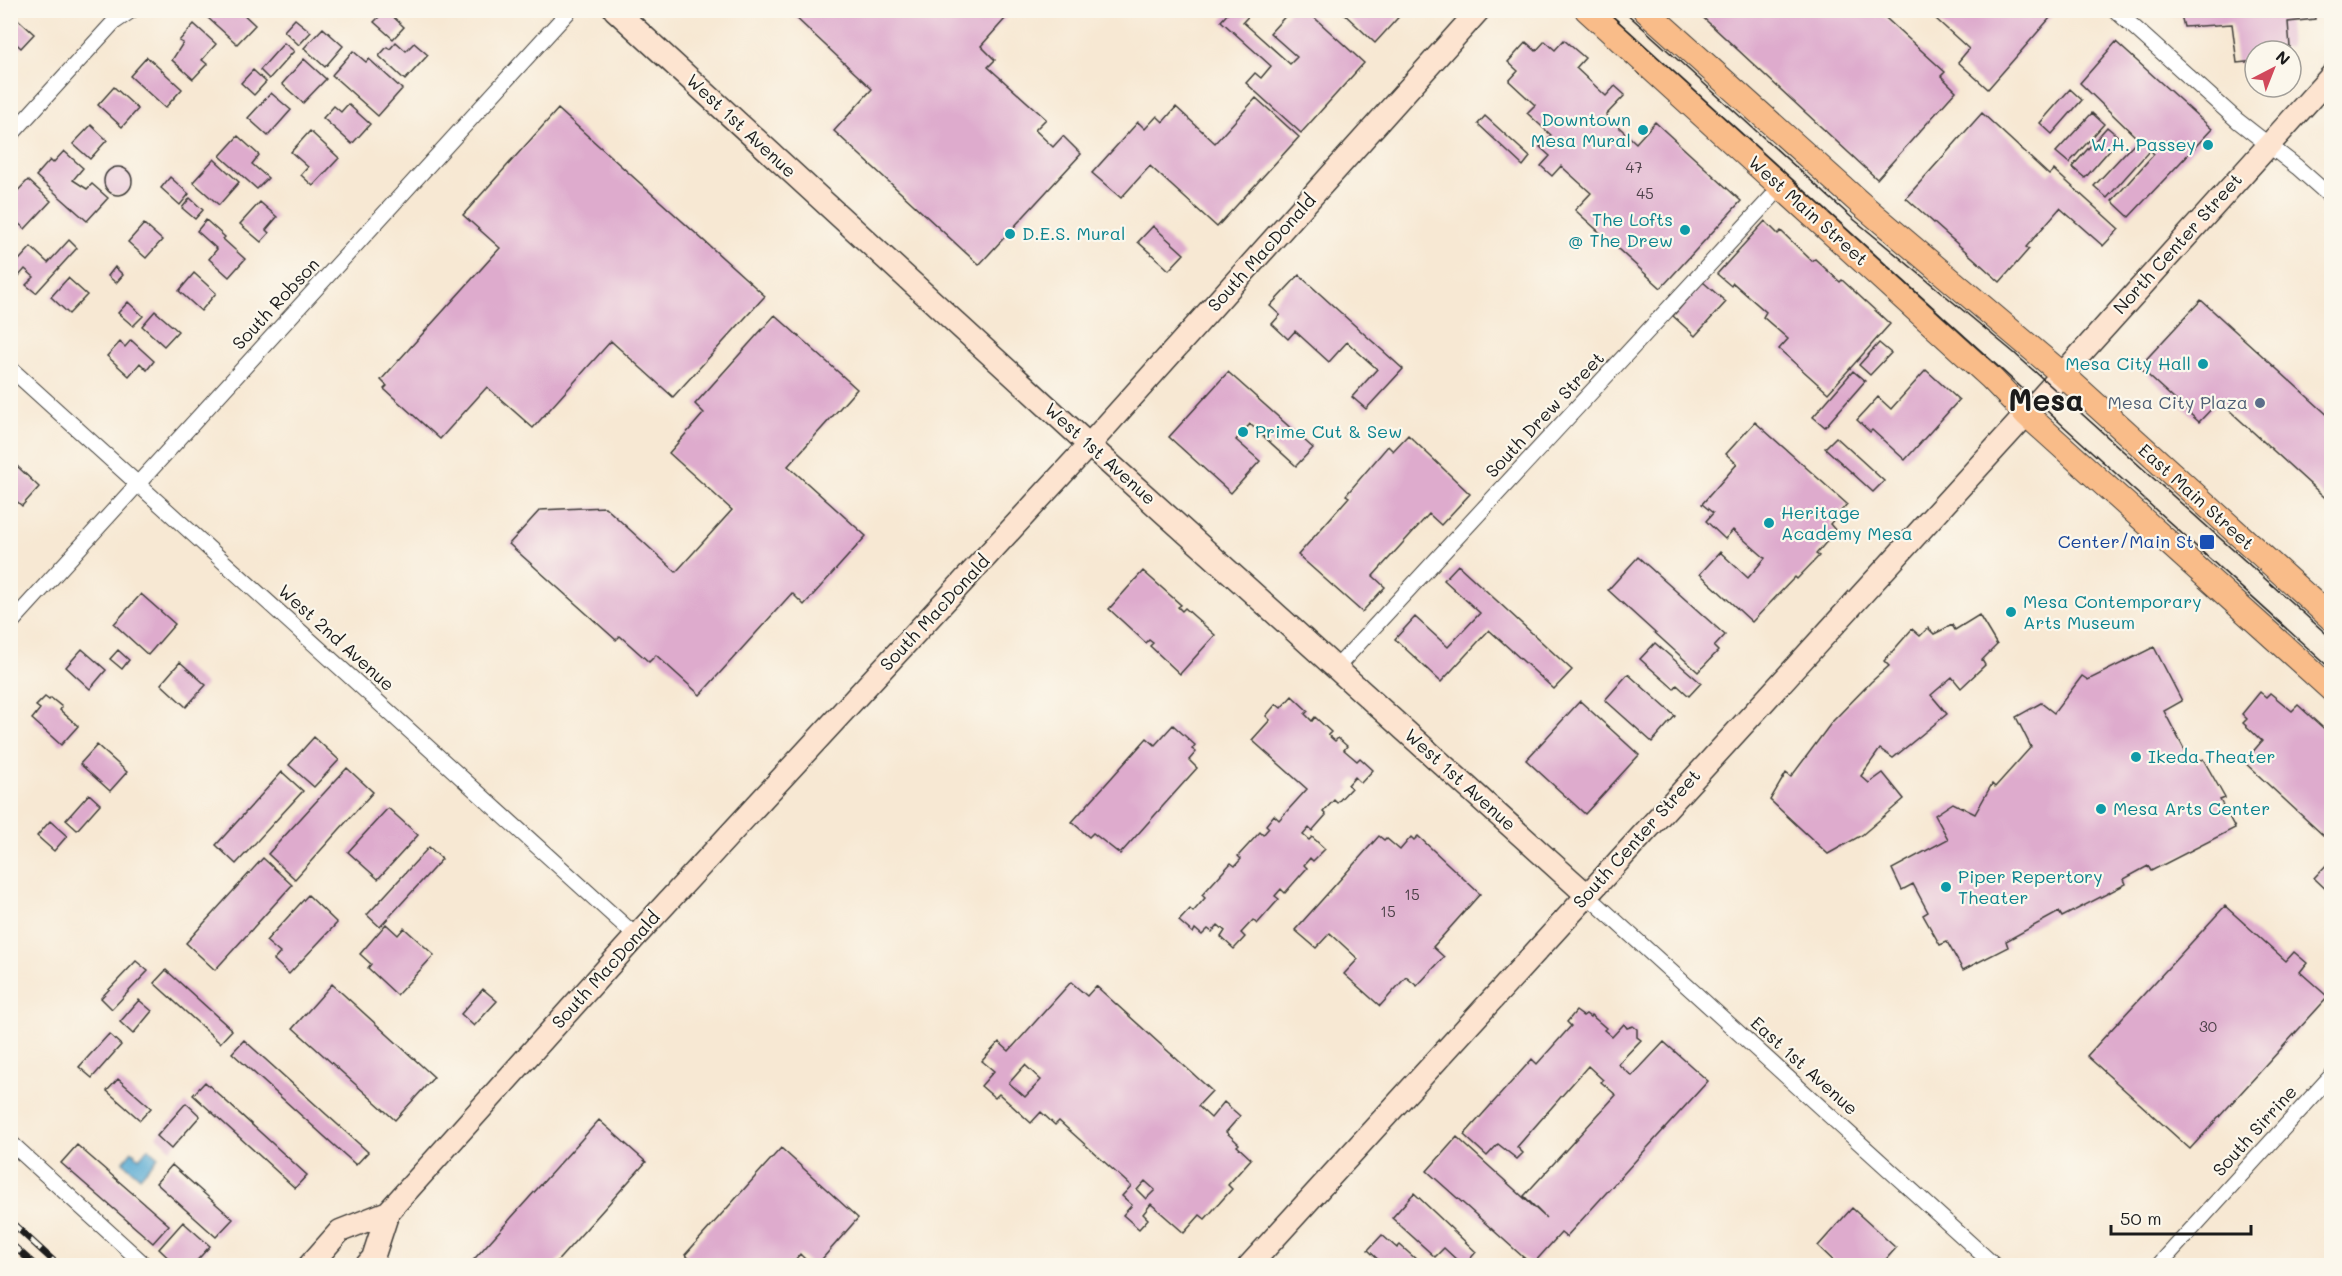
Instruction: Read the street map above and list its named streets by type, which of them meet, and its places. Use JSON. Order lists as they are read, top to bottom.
{
  "streets": {
    "main road": ["West Main Street", "East Main Street"],
    "street": [
      "West 1st Avenue",
      "North Center Street",
      "South MacDonald",
      "South Robson",
      "South Drew Street",
      "West 2nd Avenue",
      "South Center Street",
      "East 1st Avenue",
      "South Sirrine"
    ]
  },
  "crossings": [
    ["West 1st Avenue", "South MacDonald"],
    ["West 1st Avenue", "South Drew Street"],
    ["West 1st Avenue", "South Center Street"],
    ["West 1st Avenue", "East 1st Avenue"],
    ["West Main Street", "North Center Street"],
    ["West Main Street", "South Drew Street"],
    ["West Main Street", "South Center Street"],
    ["North Center Street", "East Main Street"],
    ["North Center Street", "South Center Street"],
    ["South MacDonald", "West 2nd Avenue"],
    ["South Robson", "West 2nd Avenue"],
    ["South Center Street", "East 1st Avenue"]
  ],
  "districts": ["Mesa"],
  "places": {
    "other": [
      "Downtown Mesa Mural",
      "W.H. Passey",
      "The Lofts @ The Drew",
      "D.E.S. Mural",
      "Mesa City Hall",
      "Mesa City Plaza",
      "Prime Cut & Sew",
      "Heritage Academy Mesa",
      "Mesa Contemporary Arts Museum",
      "Ikeda Theater",
      "Mesa Arts Center",
      "Piper Repertory Theater"
    ],
    "transit": ["Center/Main St"]
  },
  "house_numbers": [
    "47",
    "45",
    "15",
    "15",
    "30"
  ],
  "scale_bar": "50 m",
  "north": "top right"
}
